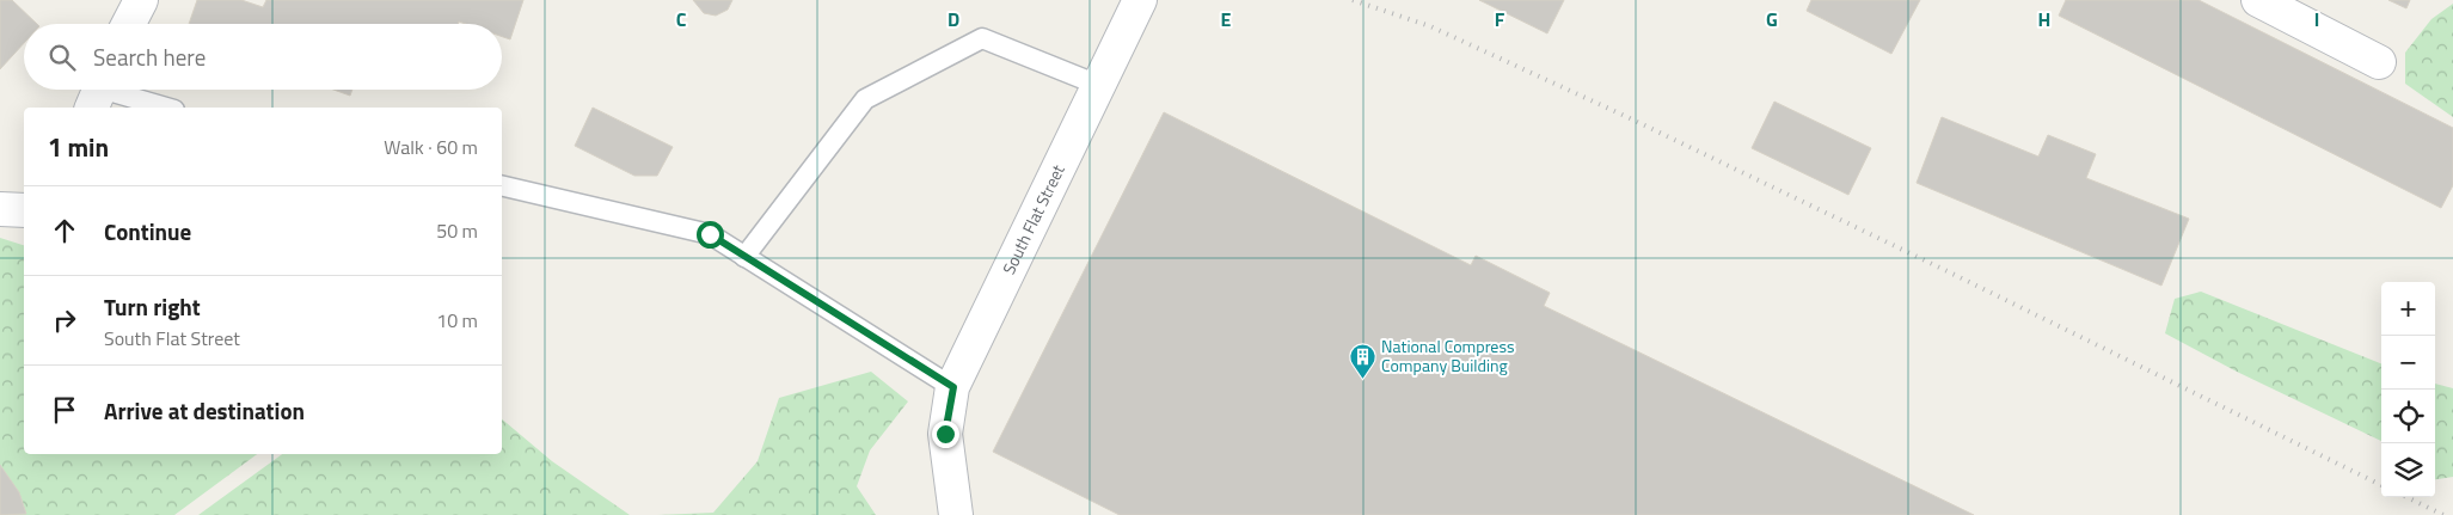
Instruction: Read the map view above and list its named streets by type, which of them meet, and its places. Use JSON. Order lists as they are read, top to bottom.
{
  "streets": {
    "street": ["South Flat Street"]
  },
  "places": {
    "building": ["National Compress Company Building"]
  },
  "page": {
    "search": "Search here",
    "heading": ["1 min", "Walk · 60 m"],
    "list": [
      ["Continue", "50 m"],
      ["Turn right", "South Flat Street", "10 m"],
      "Arrive at destination"
    ],
    "map_buttons": ["+", "−"]
  },
  "grid": {
    "columns": [
      "C",
      "D",
      "E",
      "F",
      "G",
      "H",
      "I"
    ]
  }
}
